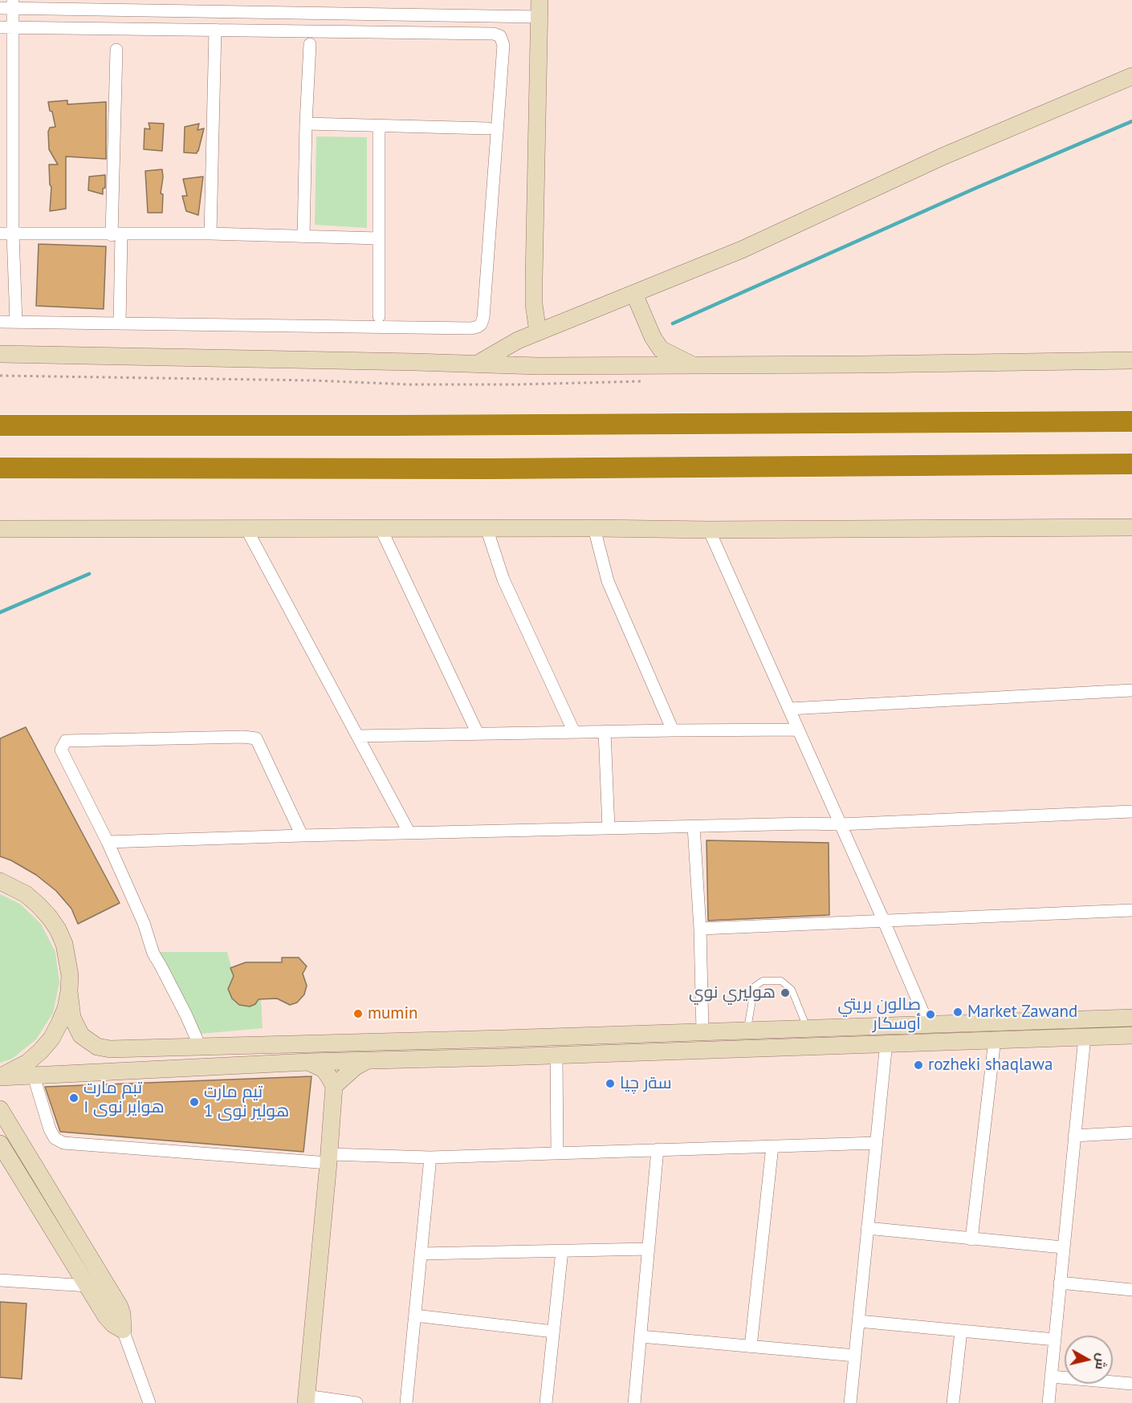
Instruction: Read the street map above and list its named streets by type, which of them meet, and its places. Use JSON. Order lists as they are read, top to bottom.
{
  "places": [
    "هوليري نوي",
    "Market Zawand",
    "mumin",
    "صالون بريتي أوسكار",
    "rozheki shaqlawa",
    "سةر چيا",
    "تبم مارت هواير نوى ١",
    "تيم مارت هولير نوى 1"
  ],
  "north": "right"
}
